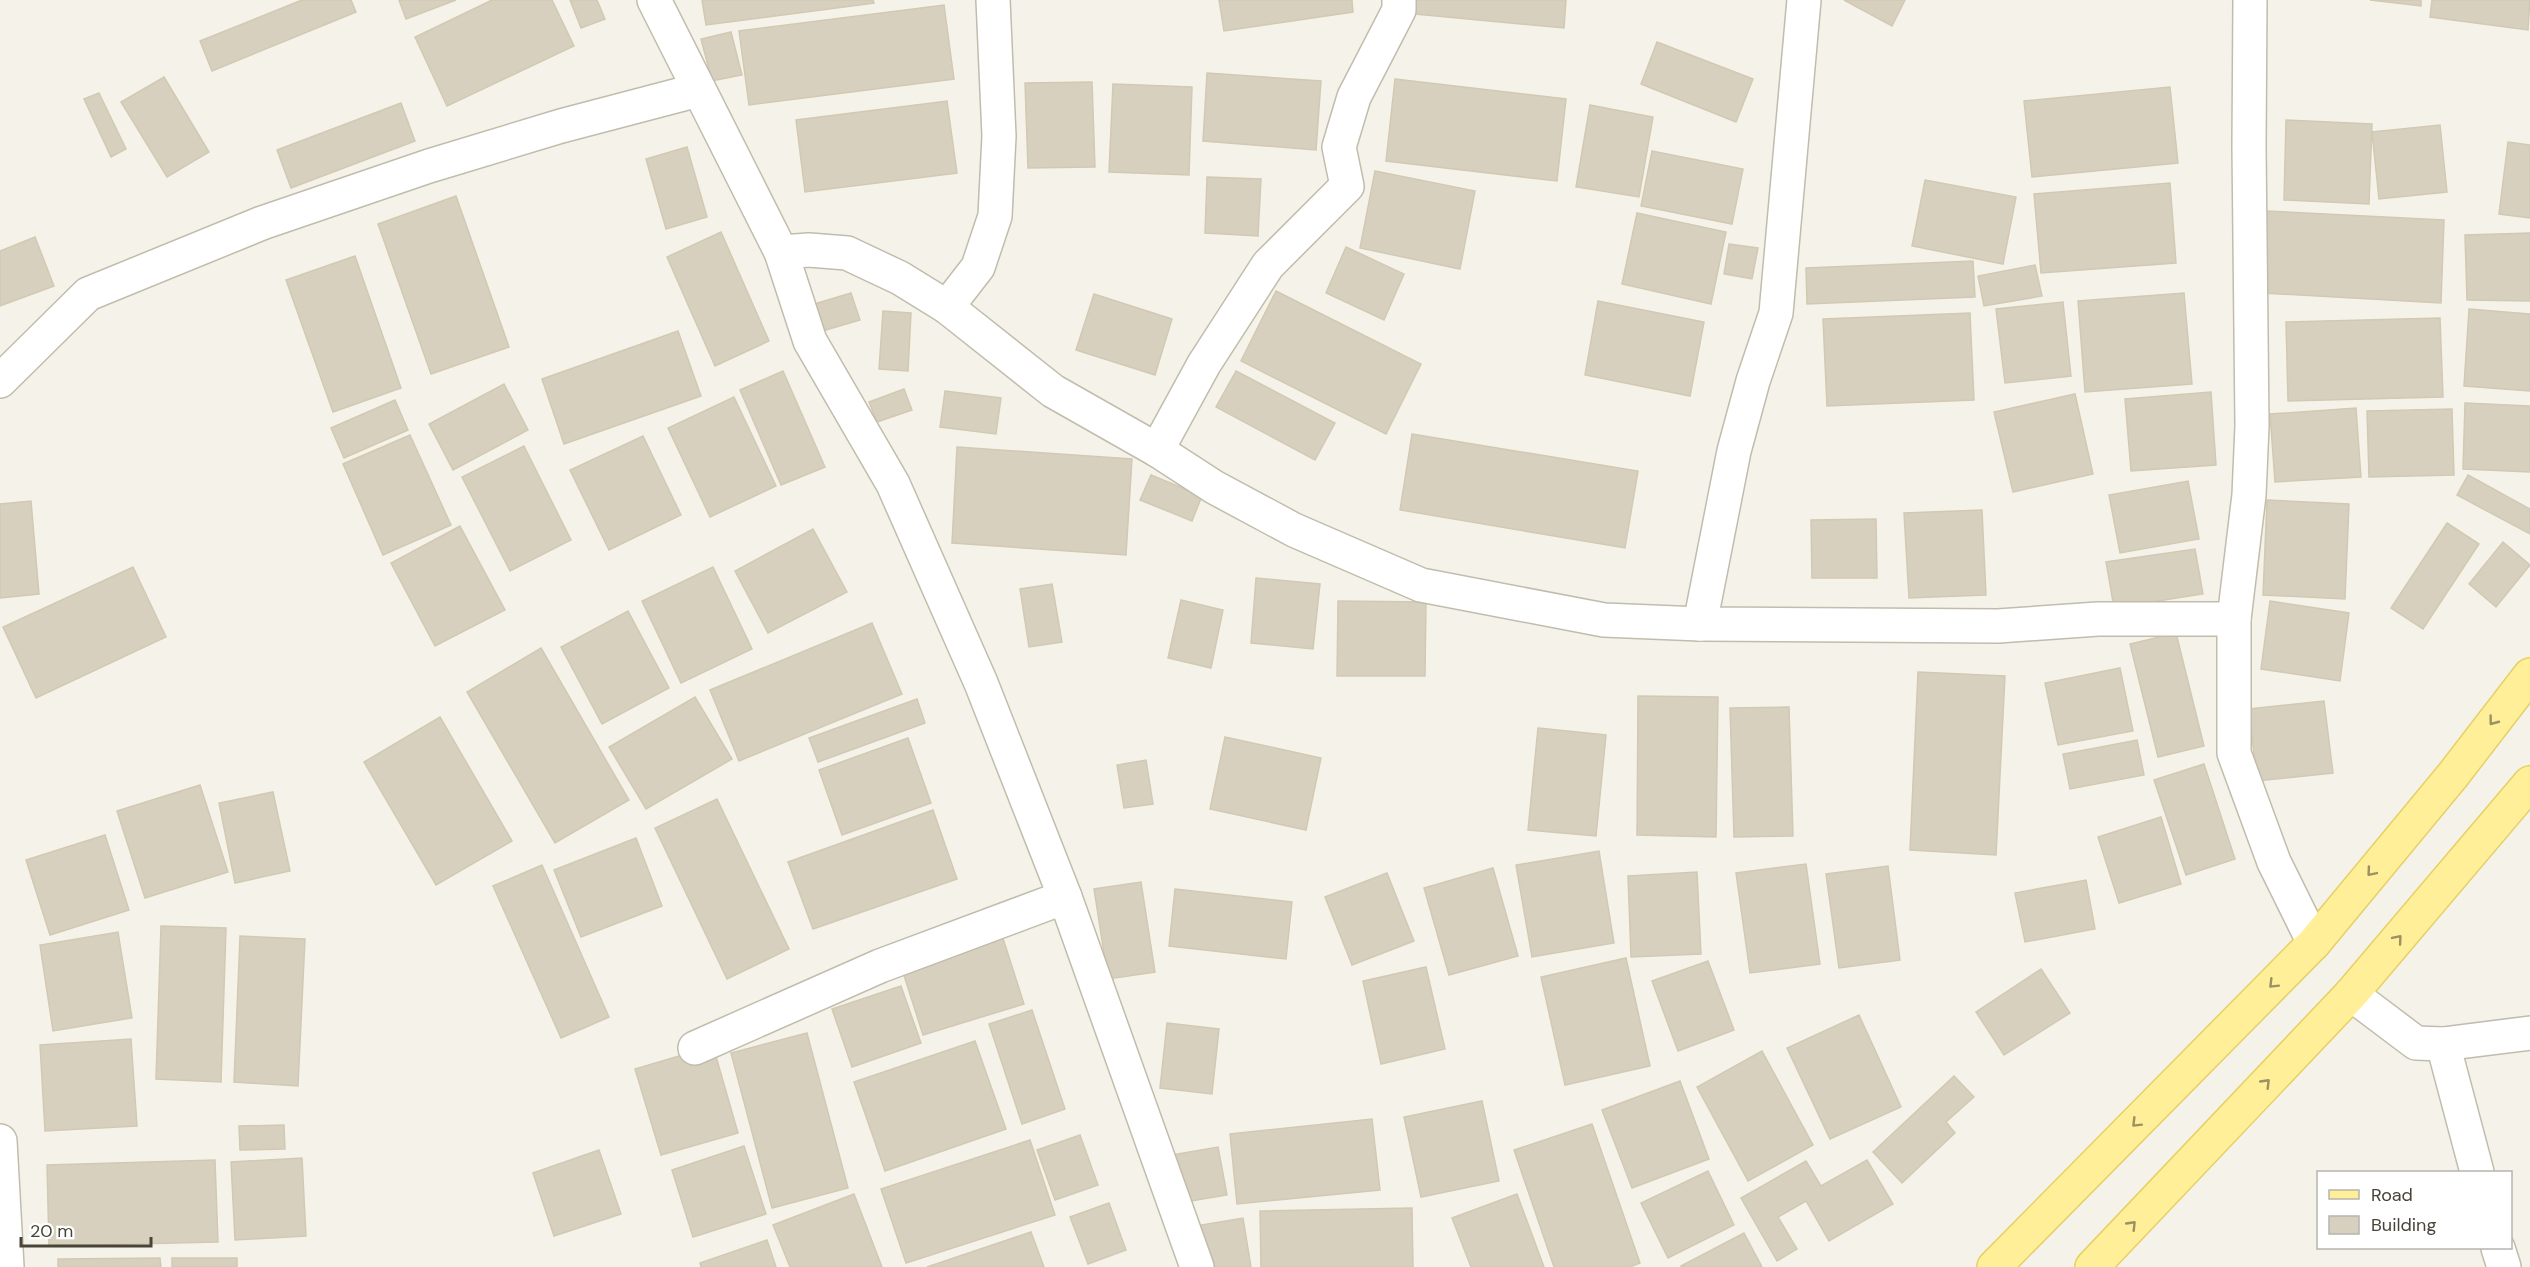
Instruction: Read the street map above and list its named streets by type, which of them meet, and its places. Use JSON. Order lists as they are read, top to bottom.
{
  "legend": ["Road", "Building"],
  "scale_bar": "20 m"
}
